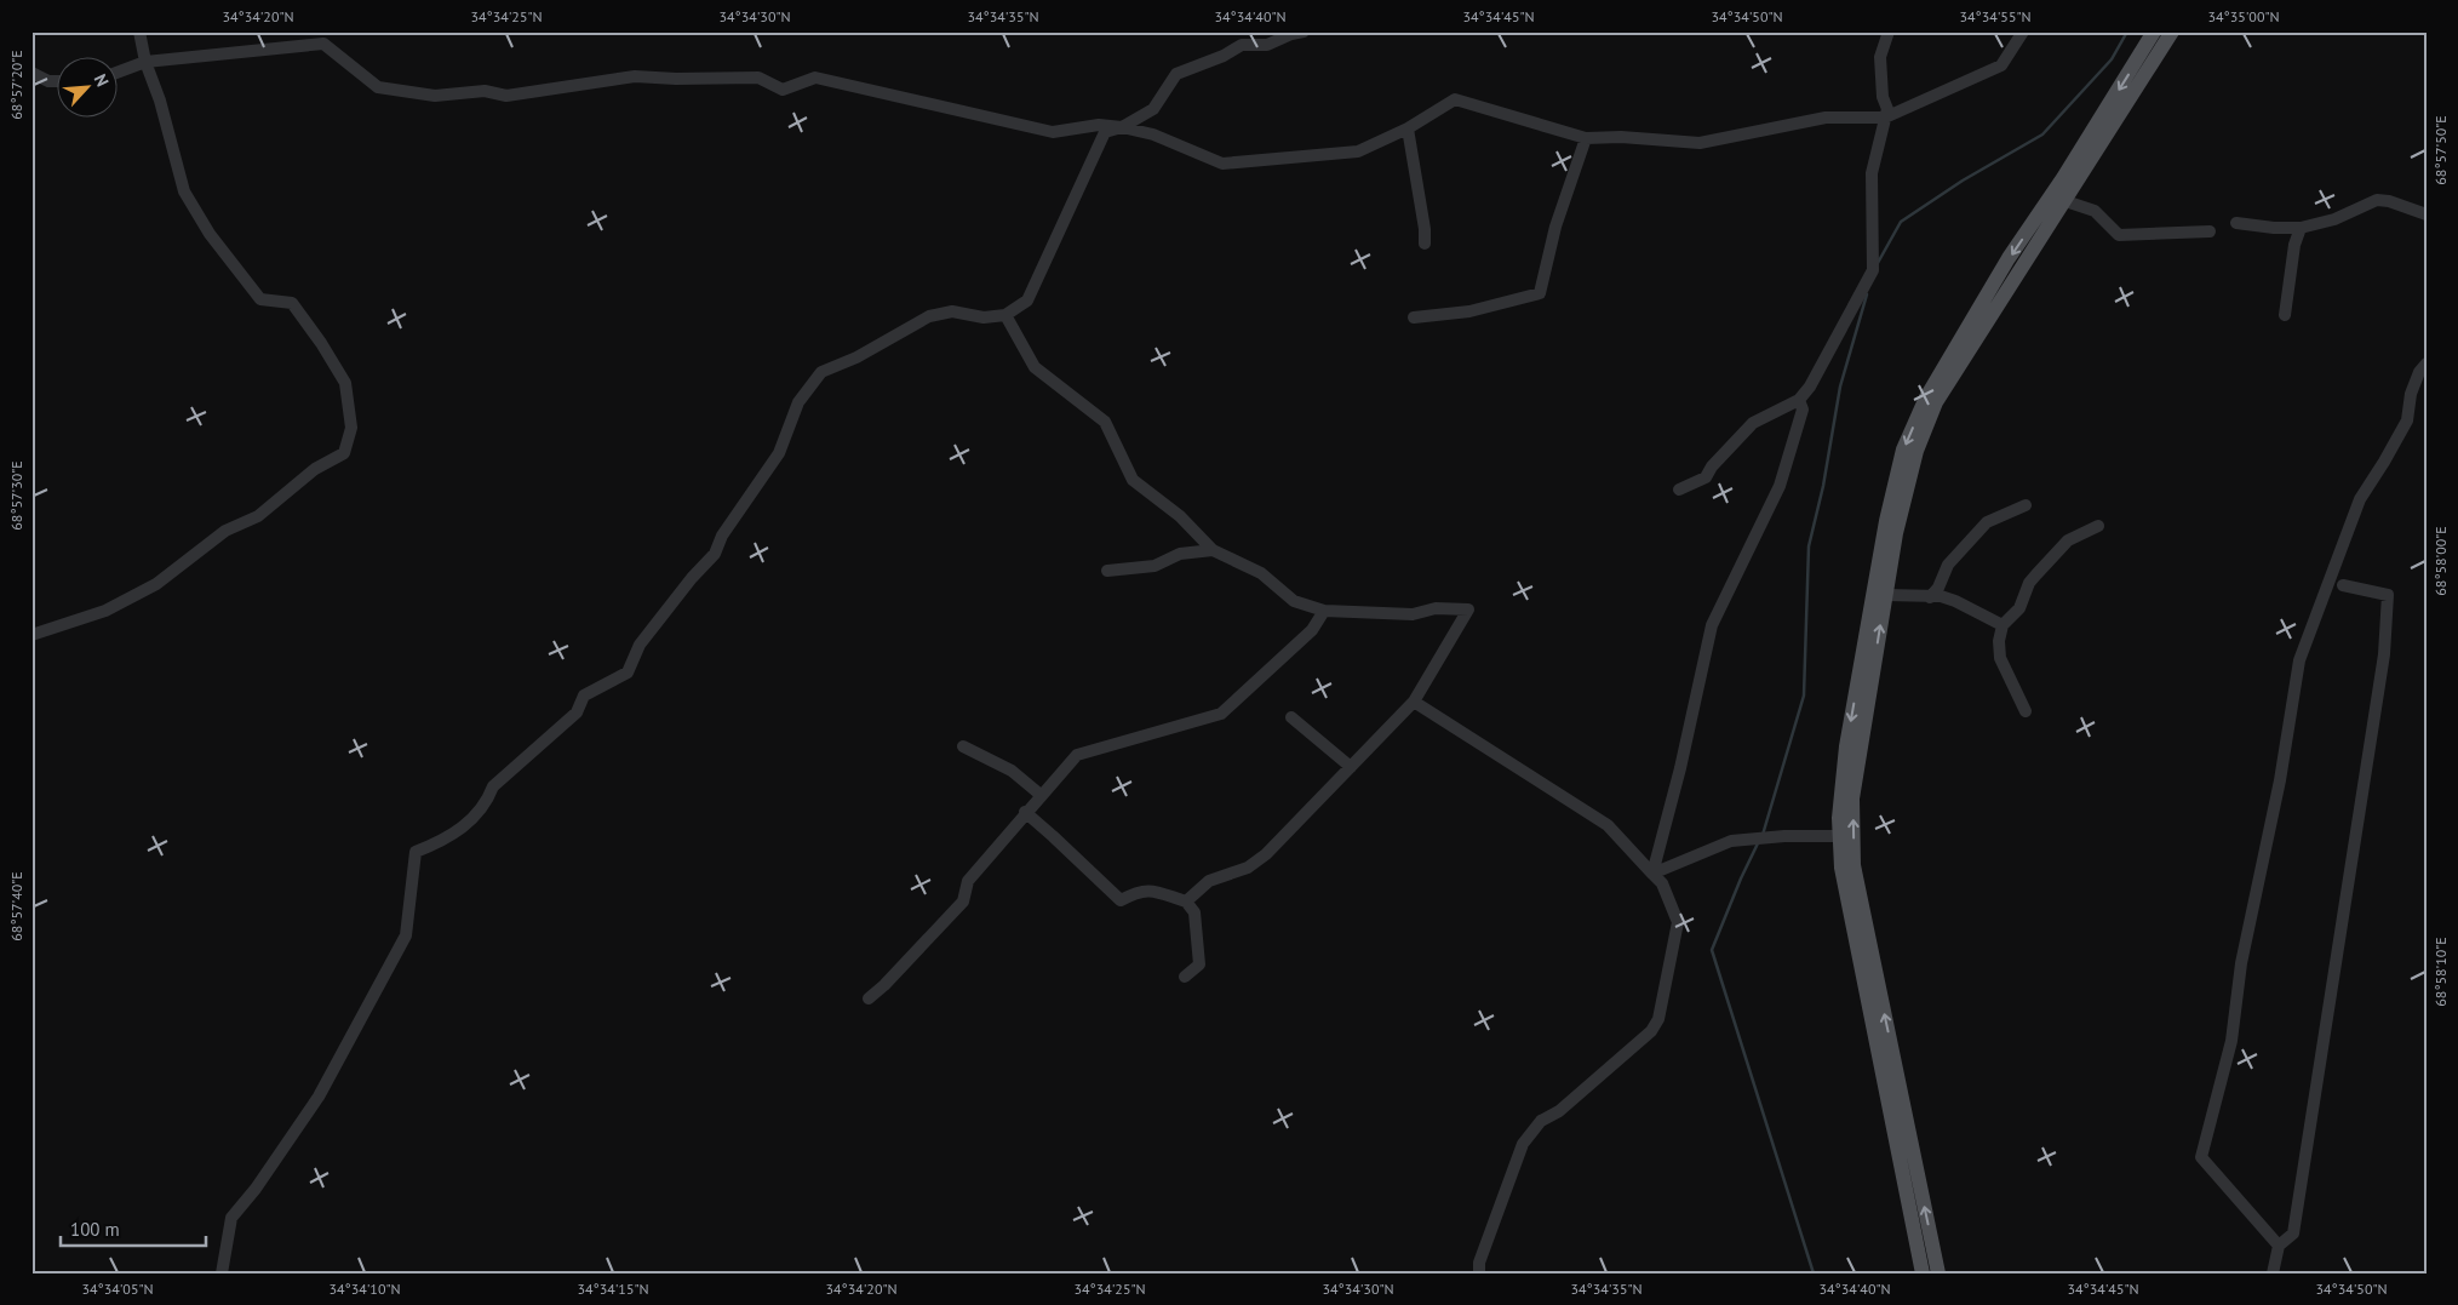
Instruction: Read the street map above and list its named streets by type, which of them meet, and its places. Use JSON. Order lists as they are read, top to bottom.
{
  "scale_bar": "100 m",
  "north": "top right",
  "coordinates": [
    "34°34'20\"N",
    "34°34'25\"N",
    "34°34'30\"N",
    "34°34'35\"N",
    "34°34'40\"N",
    "34°34'45\"N",
    "34°34'50\"N",
    "34°34'55\"N",
    "34°35'00\"N",
    "68°57'20\"E",
    "68°57'50\"E",
    "68°57'30\"E",
    "68°58'00\"E",
    "68°57'40\"E",
    "68°58'10\"E",
    "34°34'05\"N",
    "34°34'10\"N",
    "34°34'15\"N"
  ]
}
